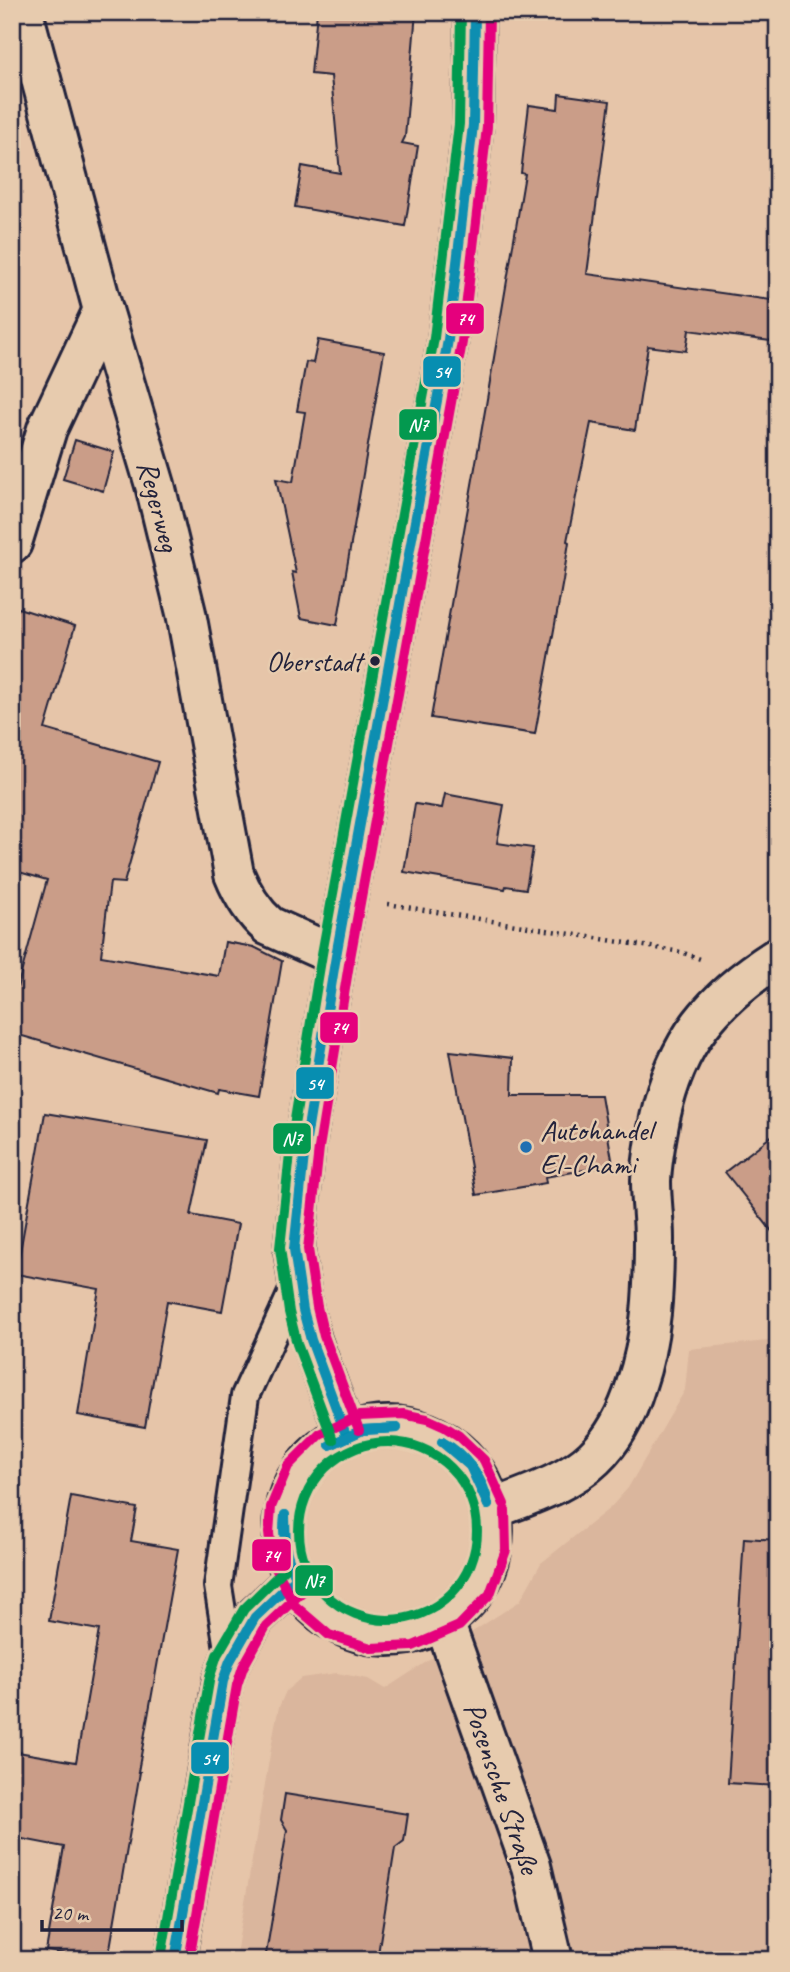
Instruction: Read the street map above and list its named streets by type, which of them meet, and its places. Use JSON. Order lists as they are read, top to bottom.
{
  "streets": {
    "main road": ["Regerweg", "Posensche Straße"]
  },
  "places": ["Oberstadt", "Autohandel El-Chami"],
  "lines": ["transit line 54", "transit line 74", "transit line N7"],
  "scale_bar": "20 m"
}
